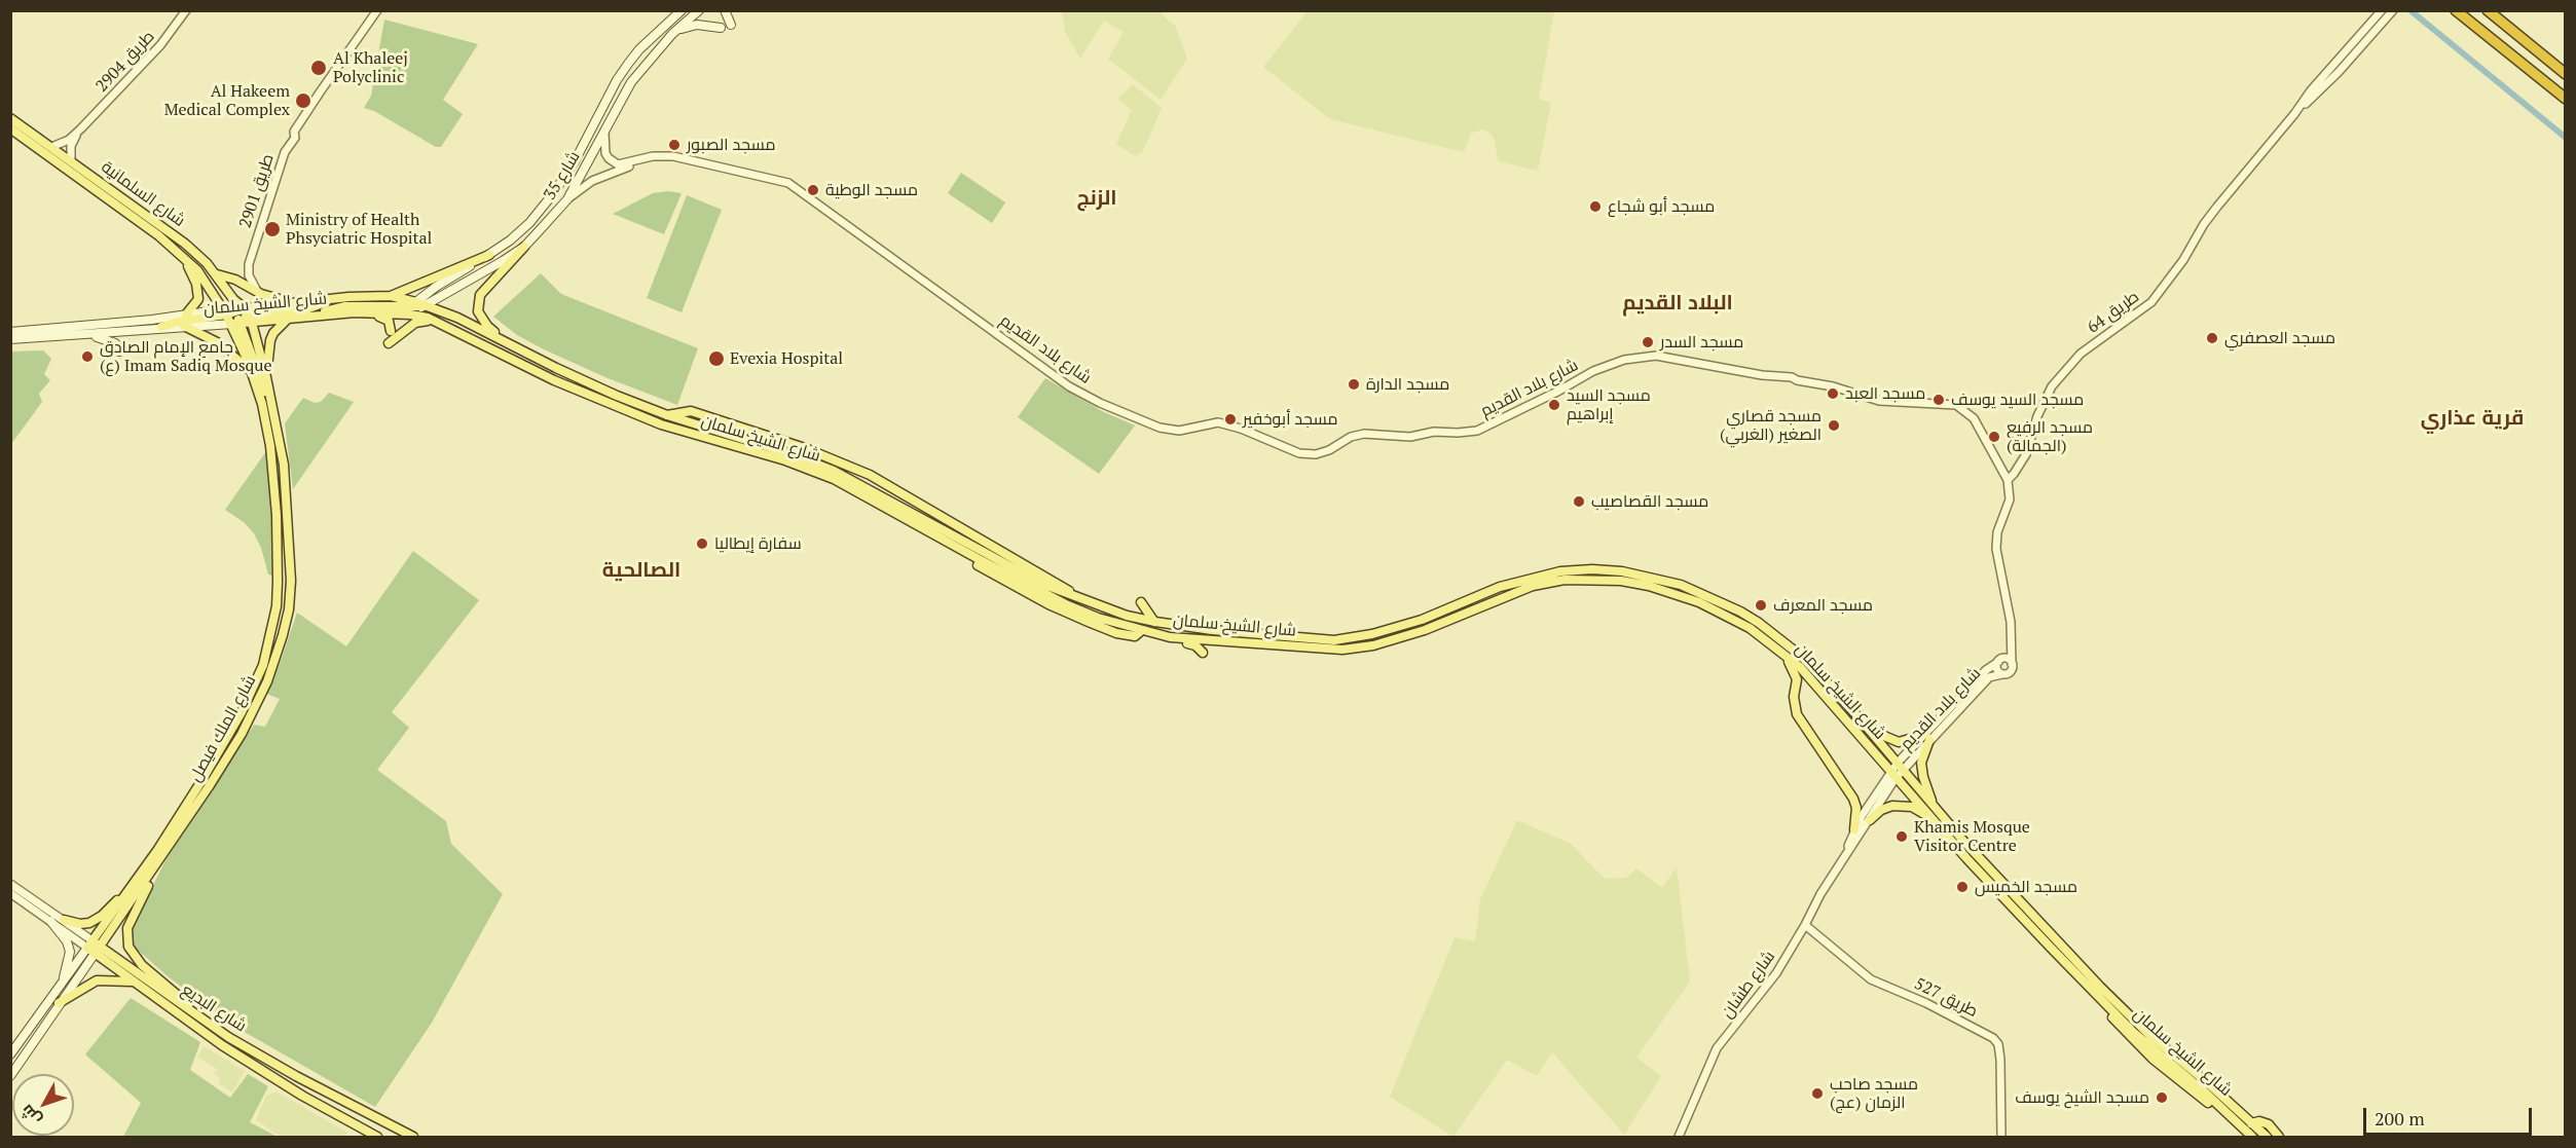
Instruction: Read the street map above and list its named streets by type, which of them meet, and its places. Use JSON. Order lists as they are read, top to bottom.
{
  "streets": {
    "main road": [
      "شارع 35",
      "شارع السلمانية",
      "شارع الشيخ سلمان",
      "شارع الملك فيصل",
      "شارع البديع"
    ],
    "street": [
      "طريق 2904",
      "طريق 2901",
      "طريق 64",
      "شارع بلاد القديم",
      "شارع طشان",
      "طريق 527"
    ]
  },
  "crossings": [
    ["طريق 2904", "شارع السلمانية"],
    ["شارع 35", "شارع الشيخ سلمان"],
    ["شارع 35", "شارع بلاد القديم"],
    ["شارع السلمانية", "شارع الشيخ سلمان"],
    ["شارع السلمانية", "شارع الملك فيصل"],
    ["شارع الشيخ سلمان", "شارع بلاد القديم"],
    ["شارع الشيخ سلمان", "شارع الملك فيصل"],
    ["شارع الشيخ سلمان", "شارع طشان"],
    ["طريق 64", "شارع بلاد القديم"],
    ["شارع بلاد القديم", "شارع طشان"],
    ["شارع الملك فيصل", "شارع البديع"],
    ["شارع طشان", "طريق 527"]
  ],
  "districts": [
    "الزنج",
    "البلاد القديم",
    "قرية عذاري",
    "الصالحية"
  ],
  "places": [
    "Al Khaleej Polyclinic",
    "Al Hakeem Medical Complex",
    "مسجد الصبور",
    "مسجد الوطية",
    "مسجد أبو شجاع",
    "Ministry of Health Phsyciatric Hospital",
    "مسجد العصفري",
    "مسجد السدر",
    "جامع الإمام الصادق (ع) Imam Sadiq Mosque",
    "Evexia Hospital",
    "مسجد الدارة",
    "مسجد العبد",
    "مسجد السيد يوسف",
    "مسجد السيد إبراهيم",
    "مسجد أبوخفير",
    "مسجد قصاري الصغير (الغربي)",
    "مسجد الرفيع (الجمالة)",
    "مسجد القصاصيب",
    "سفارة إيطاليا",
    "مسجد المعرف",
    "Khamis Mosque Visitor Centre",
    "مسجد الخميس",
    "مسجد صاحب الزمان (عج)",
    "مسجد الشيخ يوسف"
  ],
  "scale_bar": "200 m",
  "north": "bottom left"
}
